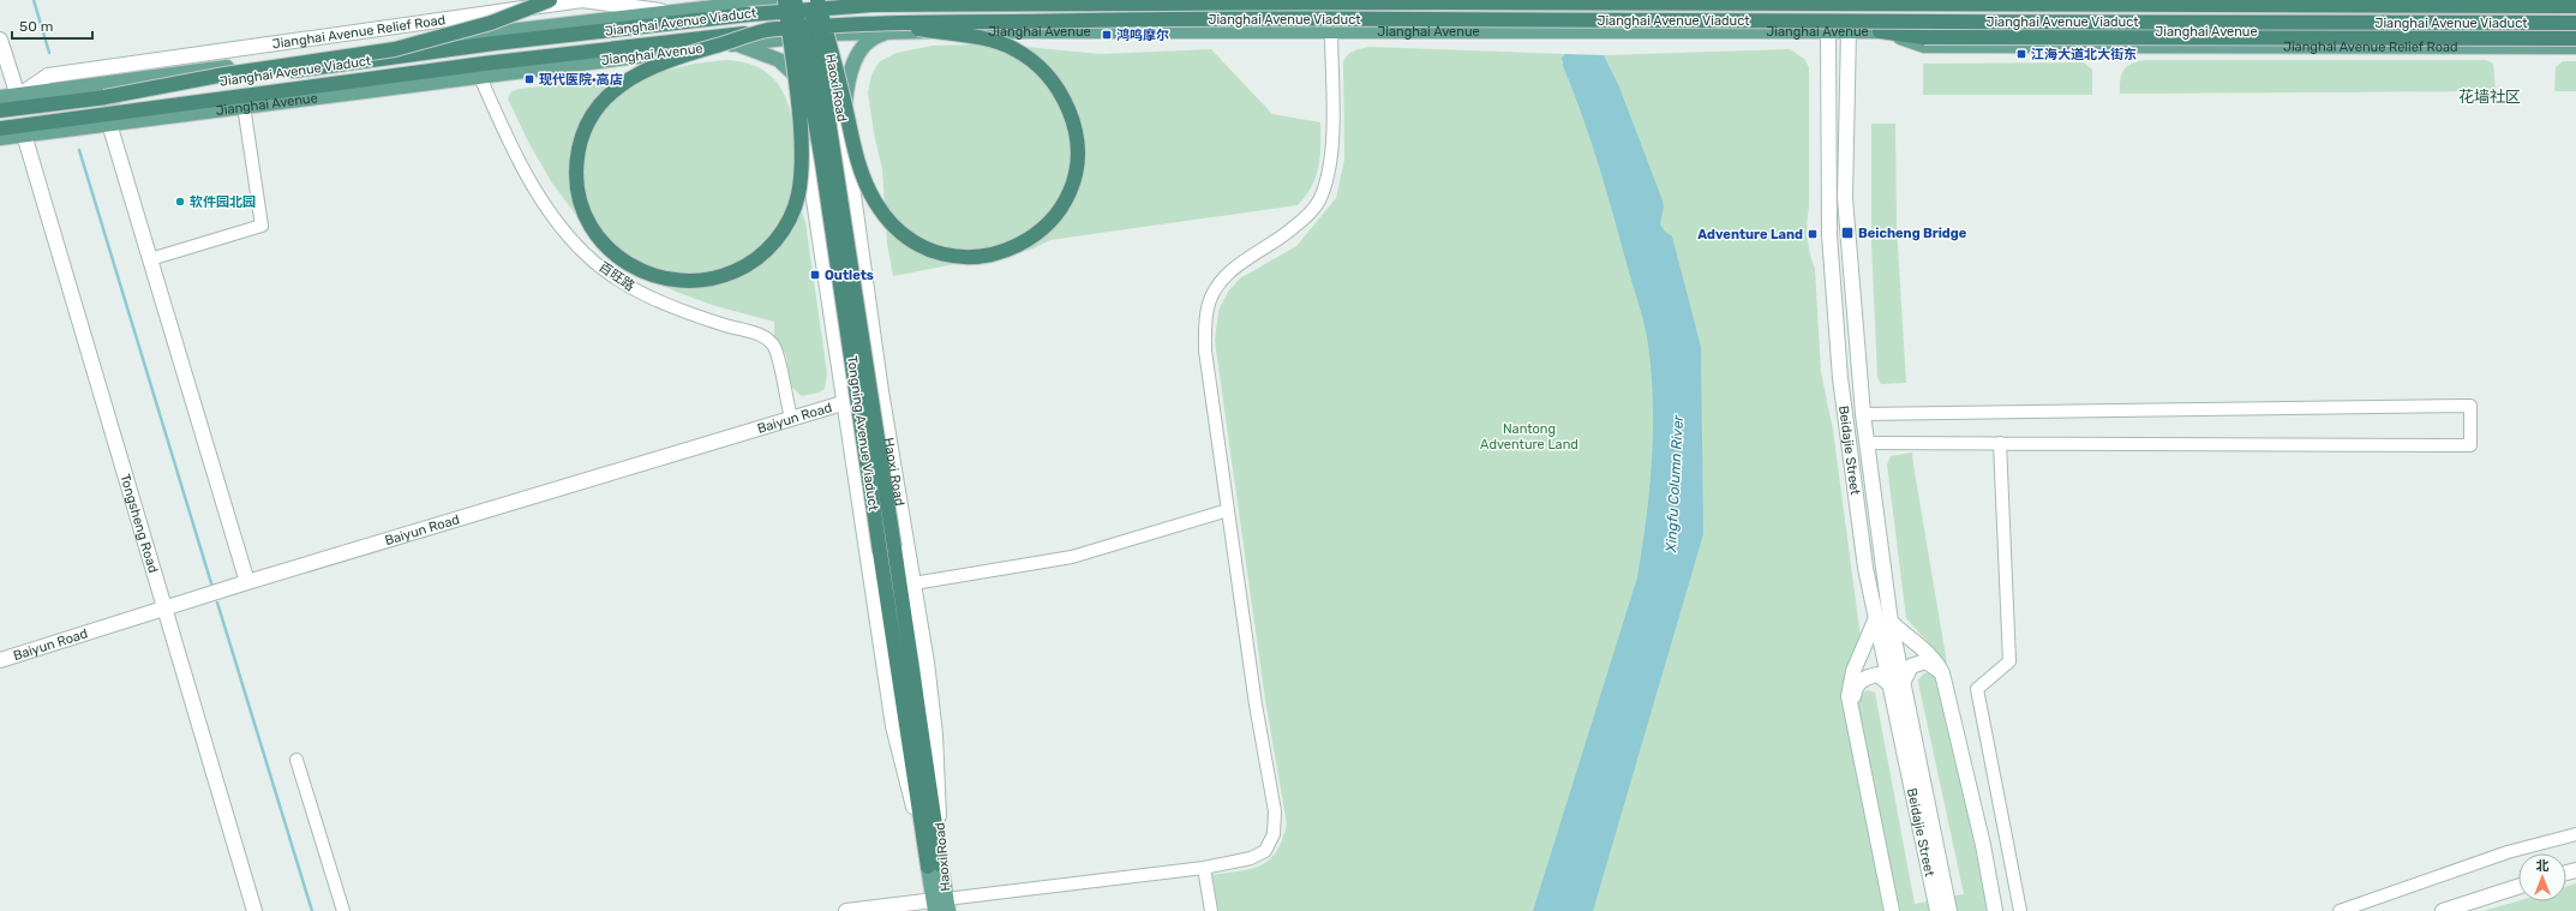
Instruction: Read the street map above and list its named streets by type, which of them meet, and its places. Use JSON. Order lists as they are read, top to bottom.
{
  "streets": {
    "highway": ["Jianghai Avenue Viaduct", "Tongning Avenue Viaduct"],
    "main road": [
      "Jianghai Avenue",
      "Jianghai Avenue Relief Road",
      "Haoxi Road",
      "Baiyun Road",
      "Beidajie Street",
      "Tongsheng Road"
    ],
    "street": ["百旺路"]
  },
  "crossings": [
    ["Jianghai Avenue", "Jianghai Avenue Relief Road"],
    ["Jianghai Avenue", "Haoxi Road"],
    ["Jianghai Avenue", "百旺路"],
    ["Jianghai Avenue", "Beidajie Street"],
    ["Jianghai Avenue", "Tongsheng Road"],
    ["Haoxi Road", "Baiyun Road"],
    ["Haoxi Road", "Tongning Avenue Viaduct"],
    ["百旺路", "Baiyun Road"],
    ["Baiyun Road", "Tongsheng Road"]
  ],
  "districts": ["花墙社区"],
  "water": ["Xingfu Column River"],
  "parks": ["Nantong Adventure Land"],
  "places": {
    "transit": [
      "鸿鸣摩尔",
      "江海大道北大街东",
      "现代医院·高店",
      "Beicheng Bridge",
      "Adventure Land",
      "Outlets"
    ],
    "other": ["软件园北园"]
  },
  "scale_bar": "50 m",
  "north": "top"
}
